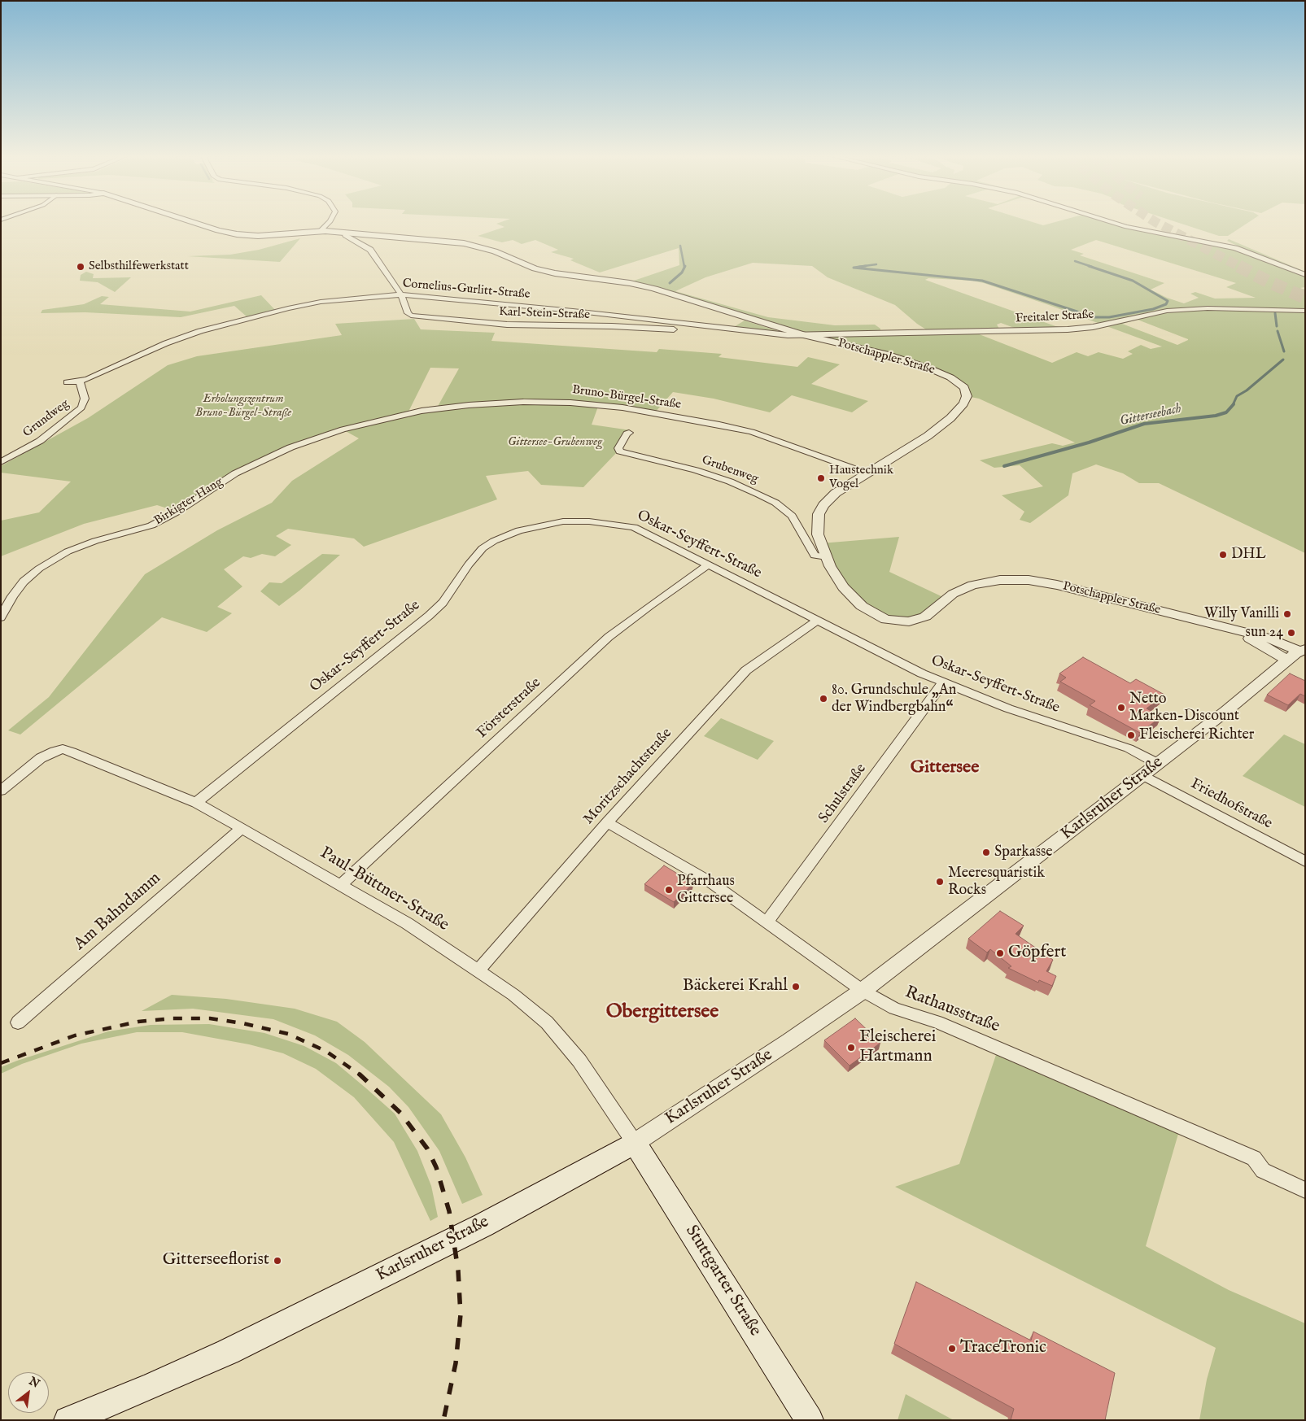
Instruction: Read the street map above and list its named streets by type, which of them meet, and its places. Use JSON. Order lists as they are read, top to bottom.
{
  "streets": {
    "main road": ["Karlsruher Straße", "Stuttgarter Straße"],
    "street": [
      "Cornelius-Gurlitt-Straße",
      "Karl-Stein-Straße",
      "Freitaler Straße",
      "Potschappler Straße",
      "Bruno-Bürgel-Straße",
      "Grundweg",
      "Grubenweg",
      "Birkigter Hang",
      "Oskar-Seyffert-Straße",
      "Försterstraße",
      "Moritzschachtstraße",
      "Schulstraße",
      "Friedhofstraße",
      "Paul-Büttner-Straße",
      "Am Bahndamm",
      "Rathausstraße"
    ]
  },
  "crossings": [
    ["Cornelius-Gurlitt-Straße", "Karl-Stein-Straße"],
    ["Cornelius-Gurlitt-Straße", "Freitaler Straße"],
    ["Cornelius-Gurlitt-Straße", "Potschappler Straße"],
    ["Cornelius-Gurlitt-Straße", "Grundweg"],
    ["Karl-Stein-Straße", "Potschappler Straße"],
    ["Freitaler Straße", "Potschappler Straße"],
    ["Potschappler Straße", "Bruno-Bürgel-Straße"],
    ["Potschappler Straße", "Grubenweg"],
    ["Potschappler Straße", "Karlsruher Straße"],
    ["Bruno-Bürgel-Straße", "Birkigter Hang"],
    ["Oskar-Seyffert-Straße", "Försterstraße"],
    ["Oskar-Seyffert-Straße", "Moritzschachtstraße"],
    ["Oskar-Seyffert-Straße", "Schulstraße"],
    ["Oskar-Seyffert-Straße", "Karlsruher Straße"],
    ["Oskar-Seyffert-Straße", "Paul-Büttner-Straße"],
    ["Försterstraße", "Paul-Büttner-Straße"],
    ["Moritzschachtstraße", "Paul-Büttner-Straße"],
    ["Moritzschachtstraße", "Rathausstraße"],
    ["Schulstraße", "Rathausstraße"],
    ["Karlsruher Straße", "Friedhofstraße"],
    ["Karlsruher Straße", "Paul-Büttner-Straße"],
    ["Karlsruher Straße", "Rathausstraße"],
    ["Karlsruher Straße", "Stuttgarter Straße"],
    ["Paul-Büttner-Straße", "Am Bahndamm"],
    ["Paul-Büttner-Straße", "Stuttgarter Straße"]
  ],
  "districts": ["Gittersee", "Obergittersee"],
  "water": ["Gitterseebach"],
  "parks": ["Erholungszentrum Bruno-Bürgel-Straße", "Gittersee-Grubenweg"],
  "places": [
    "Selbsthilfewerkstatt",
    "Haustechnik Vogel",
    "DHL",
    "Willy Vanilli",
    "sun 24",
    "80. Grundschule „An der Windbergbahn“",
    "Netto Marken-Discount",
    "Fleischerei Richter",
    "Sparkasse",
    "Meeresquaristik Rocks",
    "Pfarrhaus Gittersee",
    "Göpfert",
    "Bäckerei Krahl",
    "Fleischerei Hartmann",
    "Gitterseeflorist",
    "TraceTronic"
  ],
  "north": "top right"
}
